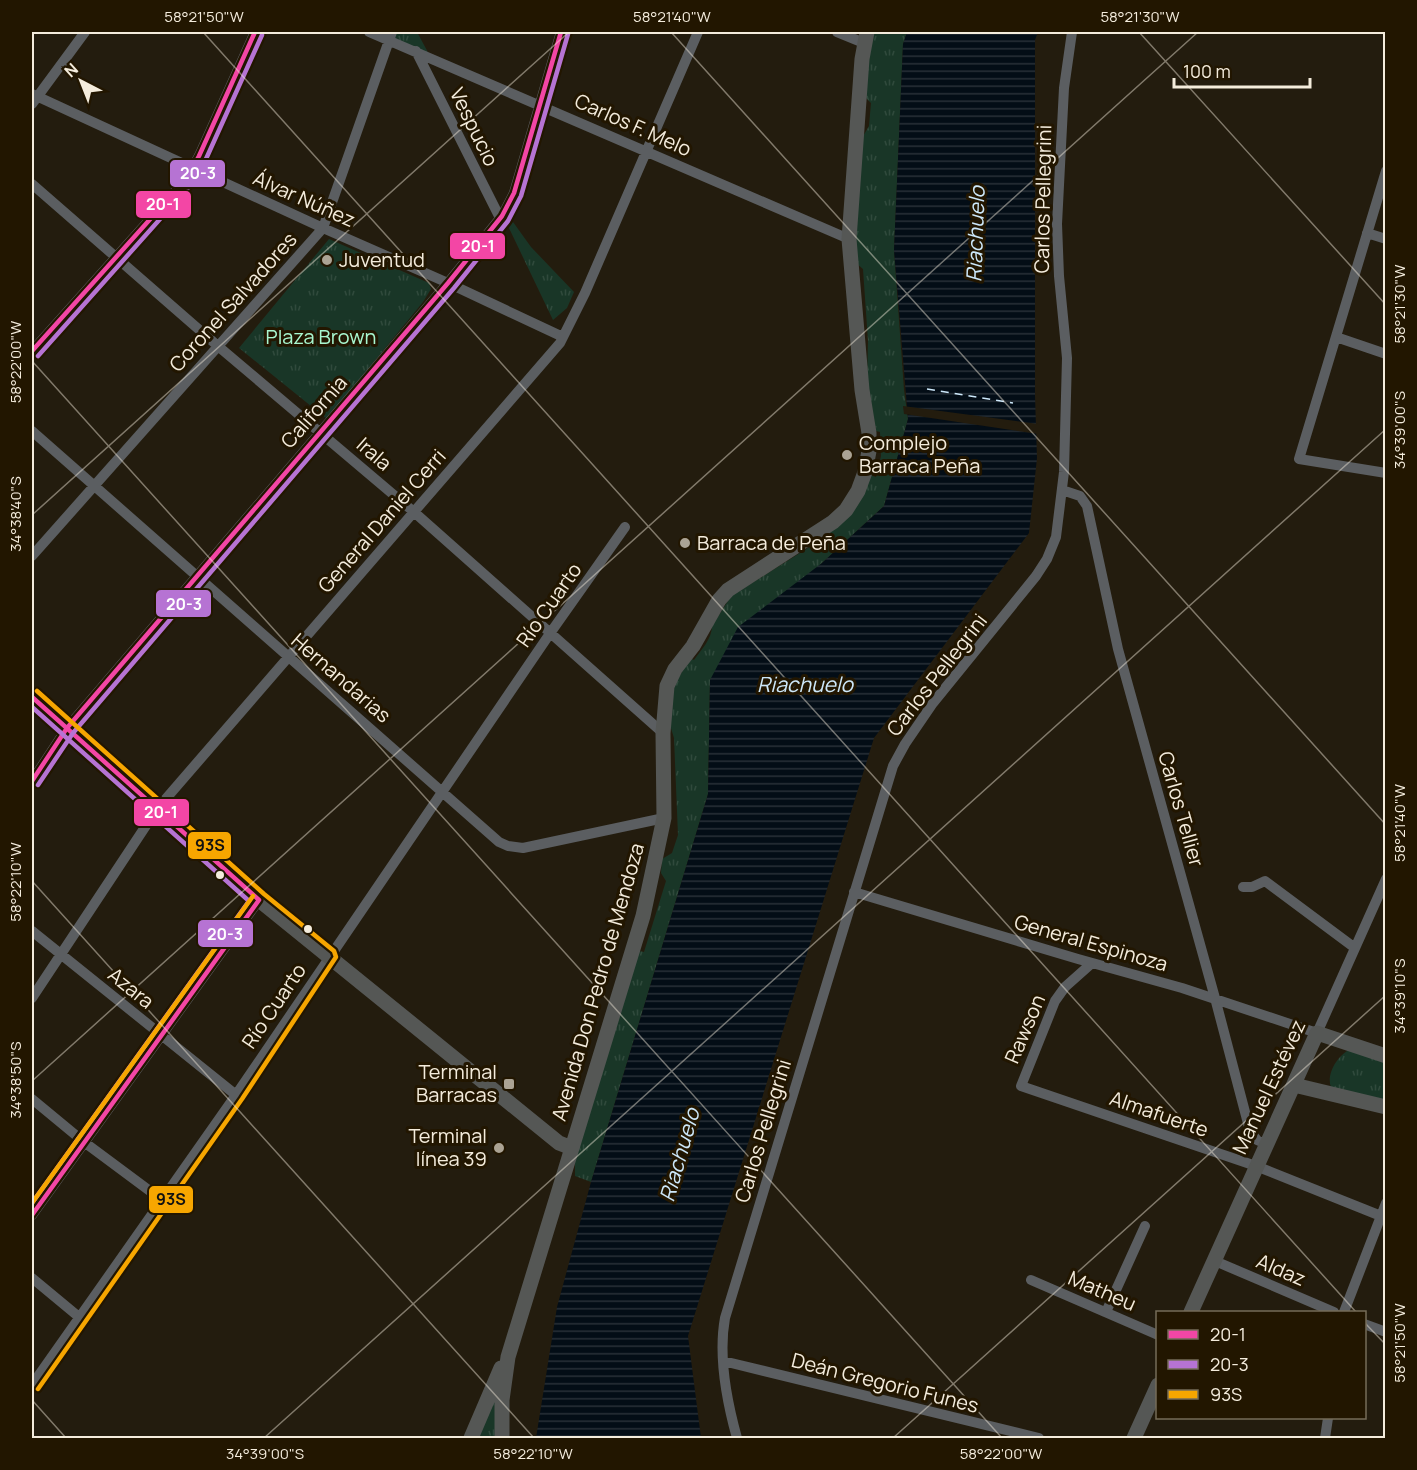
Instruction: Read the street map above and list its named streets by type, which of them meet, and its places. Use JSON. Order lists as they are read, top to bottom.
{
  "streets": {
    "main road": ["Avenida Don Pedro de Mendoza", "Manuel Estévez"],
    "street": [
      "Carlos F. Melo",
      "Vespucio",
      "Álvar Núñez",
      "Carlos Pellegrini",
      "Coronel Salvadores",
      "California",
      "Irala",
      "General Daniel Cerri",
      "Río Cuarto",
      "Hernandarias",
      "Carlos Tellier",
      "General Espinoza",
      "Azara",
      "Rawson",
      "Almafuerte",
      "Aldaz",
      "Matheu",
      "Deán Gregorio Funes"
    ]
  },
  "crossings": [
    ["Carlos F. Melo", "Vespucio"],
    ["Carlos F. Melo", "Coronel Salvadores"],
    ["Carlos F. Melo", "California"],
    ["Carlos F. Melo", "General Daniel Cerri"],
    ["Carlos F. Melo", "Avenida Don Pedro de Mendoza"],
    ["Vespucio", "California"],
    ["Álvar Núñez", "Coronel Salvadores"],
    ["Álvar Núñez", "California"],
    ["Álvar Núñez", "General Daniel Cerri"],
    ["Carlos Pellegrini", "Carlos Tellier"],
    ["Carlos Pellegrini", "General Espinoza"],
    ["Carlos Pellegrini", "Deán Gregorio Funes"],
    ["Coronel Salvadores", "Irala"],
    ["Coronel Salvadores", "Hernandarias"],
    ["California", "Irala"],
    ["California", "Hernandarias"],
    ["Irala", "General Daniel Cerri"],
    ["Irala", "Río Cuarto"],
    ["Irala", "Avenida Don Pedro de Mendoza"],
    ["General Daniel Cerri", "Hernandarias"],
    ["General Daniel Cerri", "Azara"],
    ["Río Cuarto", "Hernandarias"],
    ["Río Cuarto", "Azara"],
    ["Hernandarias", "Avenida Don Pedro de Mendoza"],
    ["Carlos Tellier", "General Espinoza"],
    ["Carlos Tellier", "Manuel Estévez"],
    ["General Espinoza", "Rawson"],
    ["General Espinoza", "Manuel Estévez"],
    ["Rawson", "Almafuerte"],
    ["Manuel Estévez", "Almafuerte"],
    ["Manuel Estévez", "Aldaz"]
  ],
  "water": ["Riachuelo"],
  "parks": ["Plaza Brown"],
  "places": {
    "other": [
      "Juventud",
      "Complejo Barraca Peña",
      "Barraca de Peña",
      "Terminal línea 39"
    ],
    "transit": ["Terminal Barracas"]
  },
  "lines": ["transit line 20-1", "transit line 20-3", "transit line 93S"],
  "legend": ["20-1", "20-3", "93S"],
  "scale_bar": "100 m",
  "north": "top left",
  "coordinates": [
    "58°21'50\"W",
    "58°21'40\"W",
    "58°21'30\"W",
    "58°22'00\"W",
    "34°39'00\"S",
    "34°38'40\"S",
    "58°22'10\"W",
    "34°39'10\"S",
    "34°38'50\"S"
  ]
}
